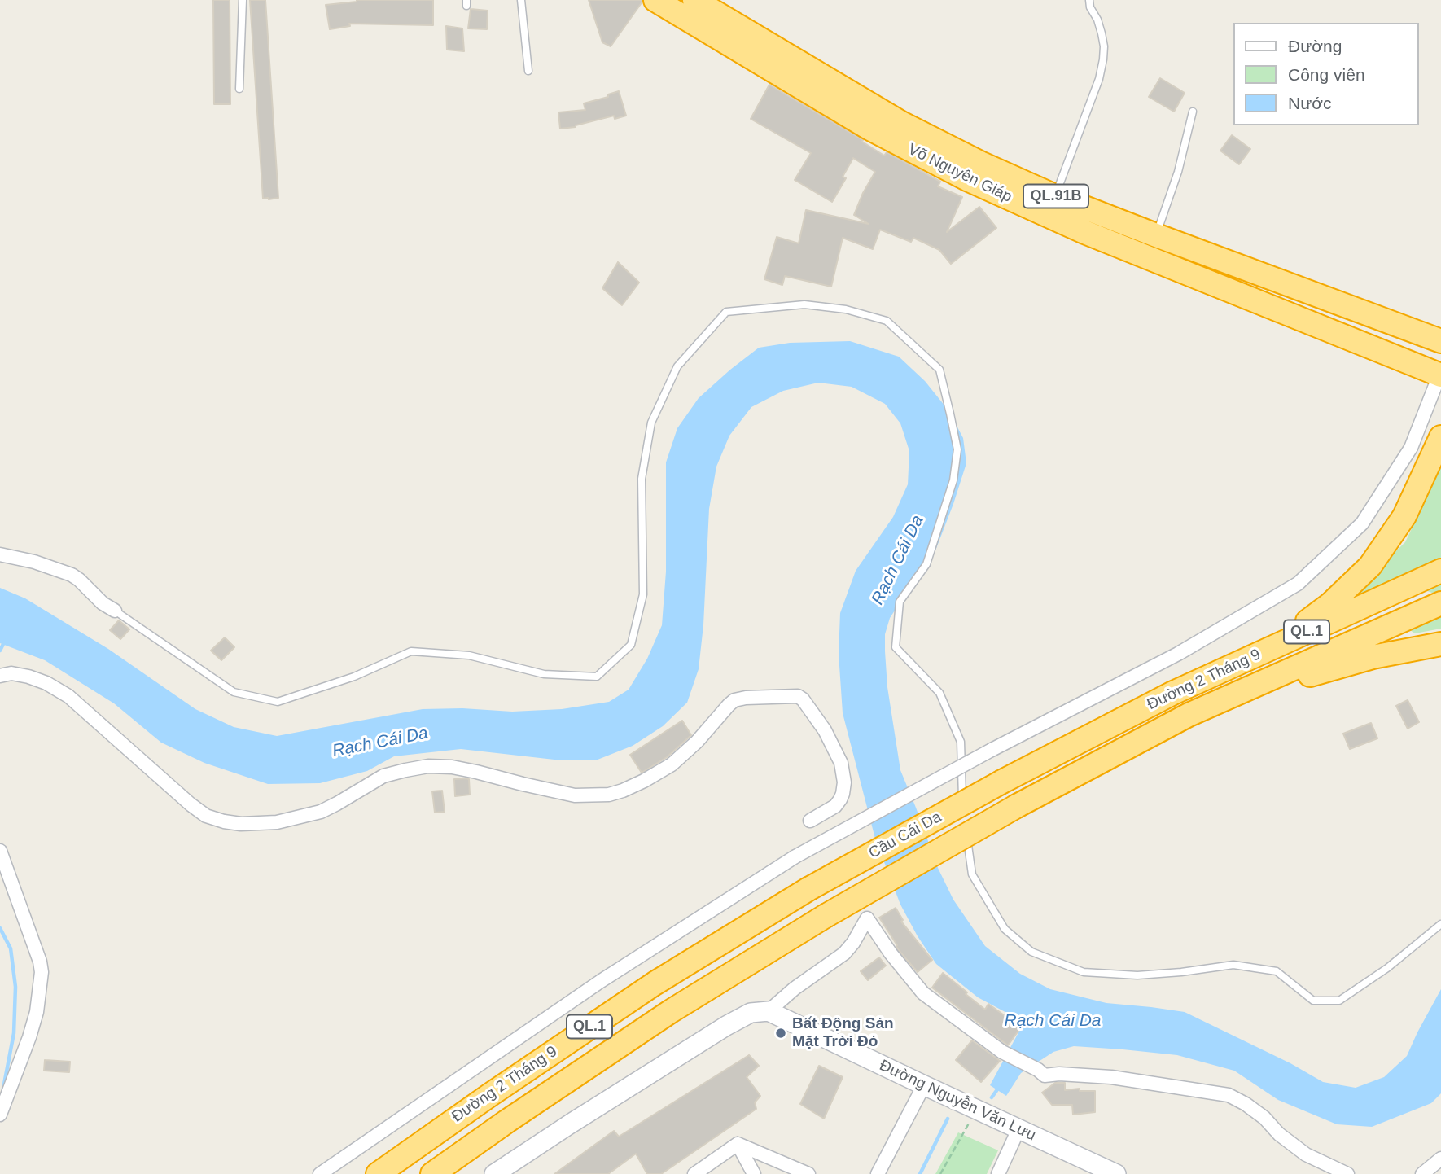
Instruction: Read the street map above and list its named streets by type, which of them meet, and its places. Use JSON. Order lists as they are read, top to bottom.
{
  "streets": {
    "highway": [
      "Võ Nguyên Giáp",
      "QL.91B",
      "QL.1",
      "Đường 2 Tháng 9",
      "Cầu Cái Da"
    ],
    "street": ["Đường Nguyễn Văn Lưu"]
  },
  "crossings": [
    ["Đường 2 Tháng 9", "Cầu Cái Da"]
  ],
  "water": ["Rạch Cái Da"],
  "places": ["Bất Động Sản Mặt Trời Đỏ"],
  "legend": ["Đường", "Công viên", "Nước"]
}
